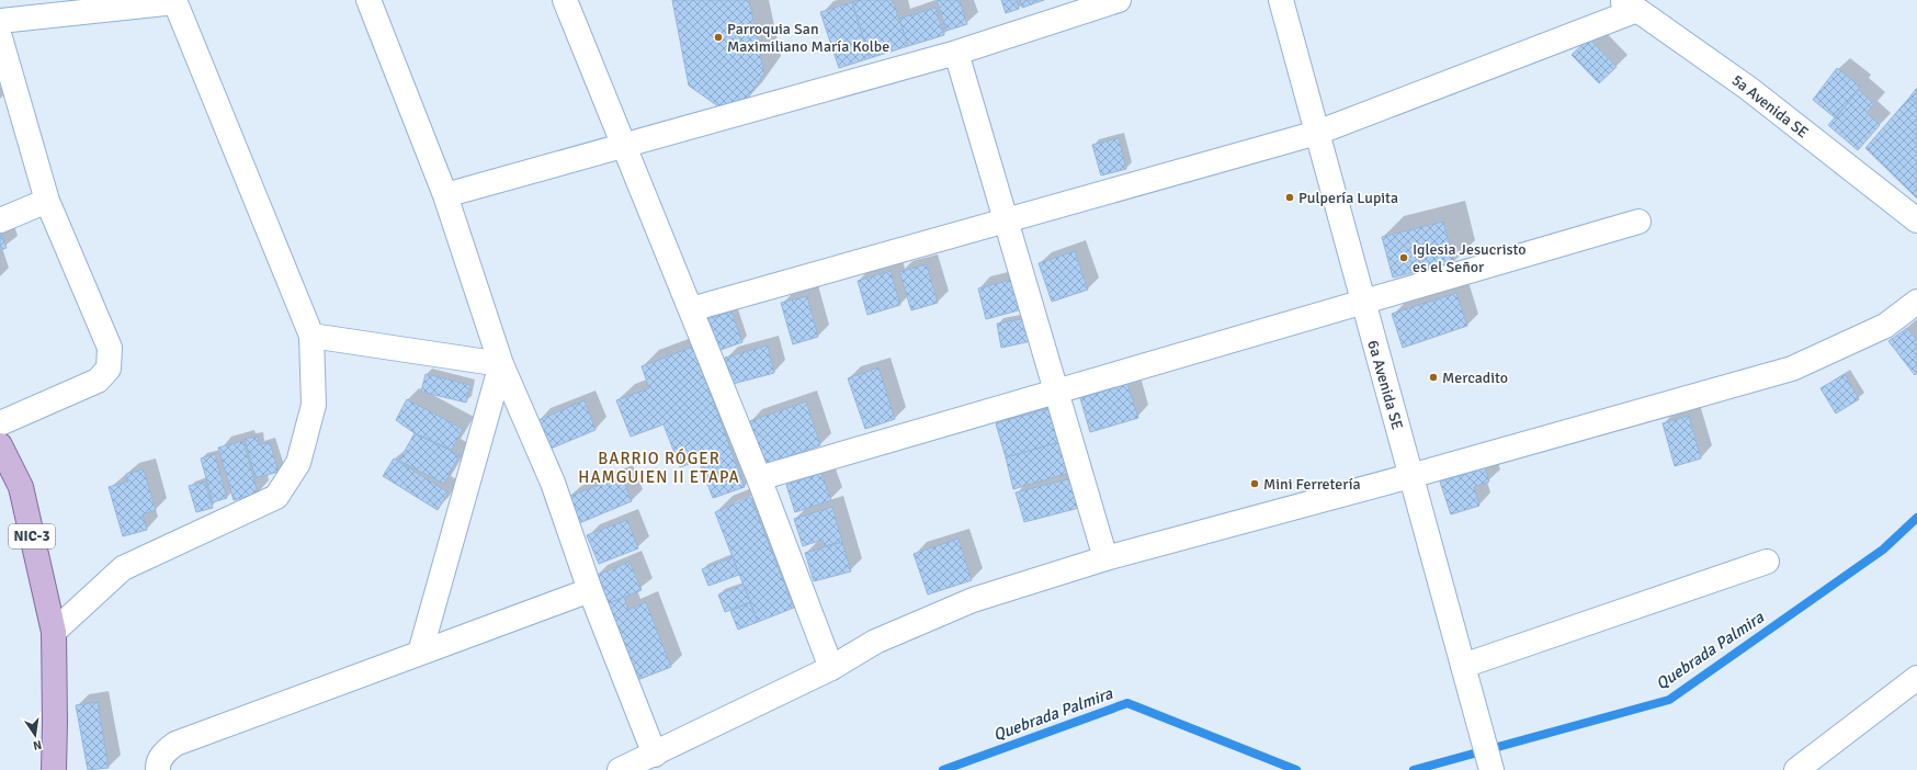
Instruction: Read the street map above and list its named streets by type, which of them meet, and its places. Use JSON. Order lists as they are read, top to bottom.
{
  "streets": {
    "main road": ["NIC-3"],
    "street": ["5a Avenida SE", "6a Avenida SE"]
  },
  "districts": ["BARRIO RÓGER HAMGUIEN II ETAPA"],
  "water": ["Quebrada Palmira"],
  "places": [
    "Parroquia San Maximiliano María Kolbe",
    "Pulpería Lupita",
    "Iglesia Jesucristo es el Señor",
    "Mercadito",
    "Mini Ferretería"
  ],
  "north": "bottom"
}
